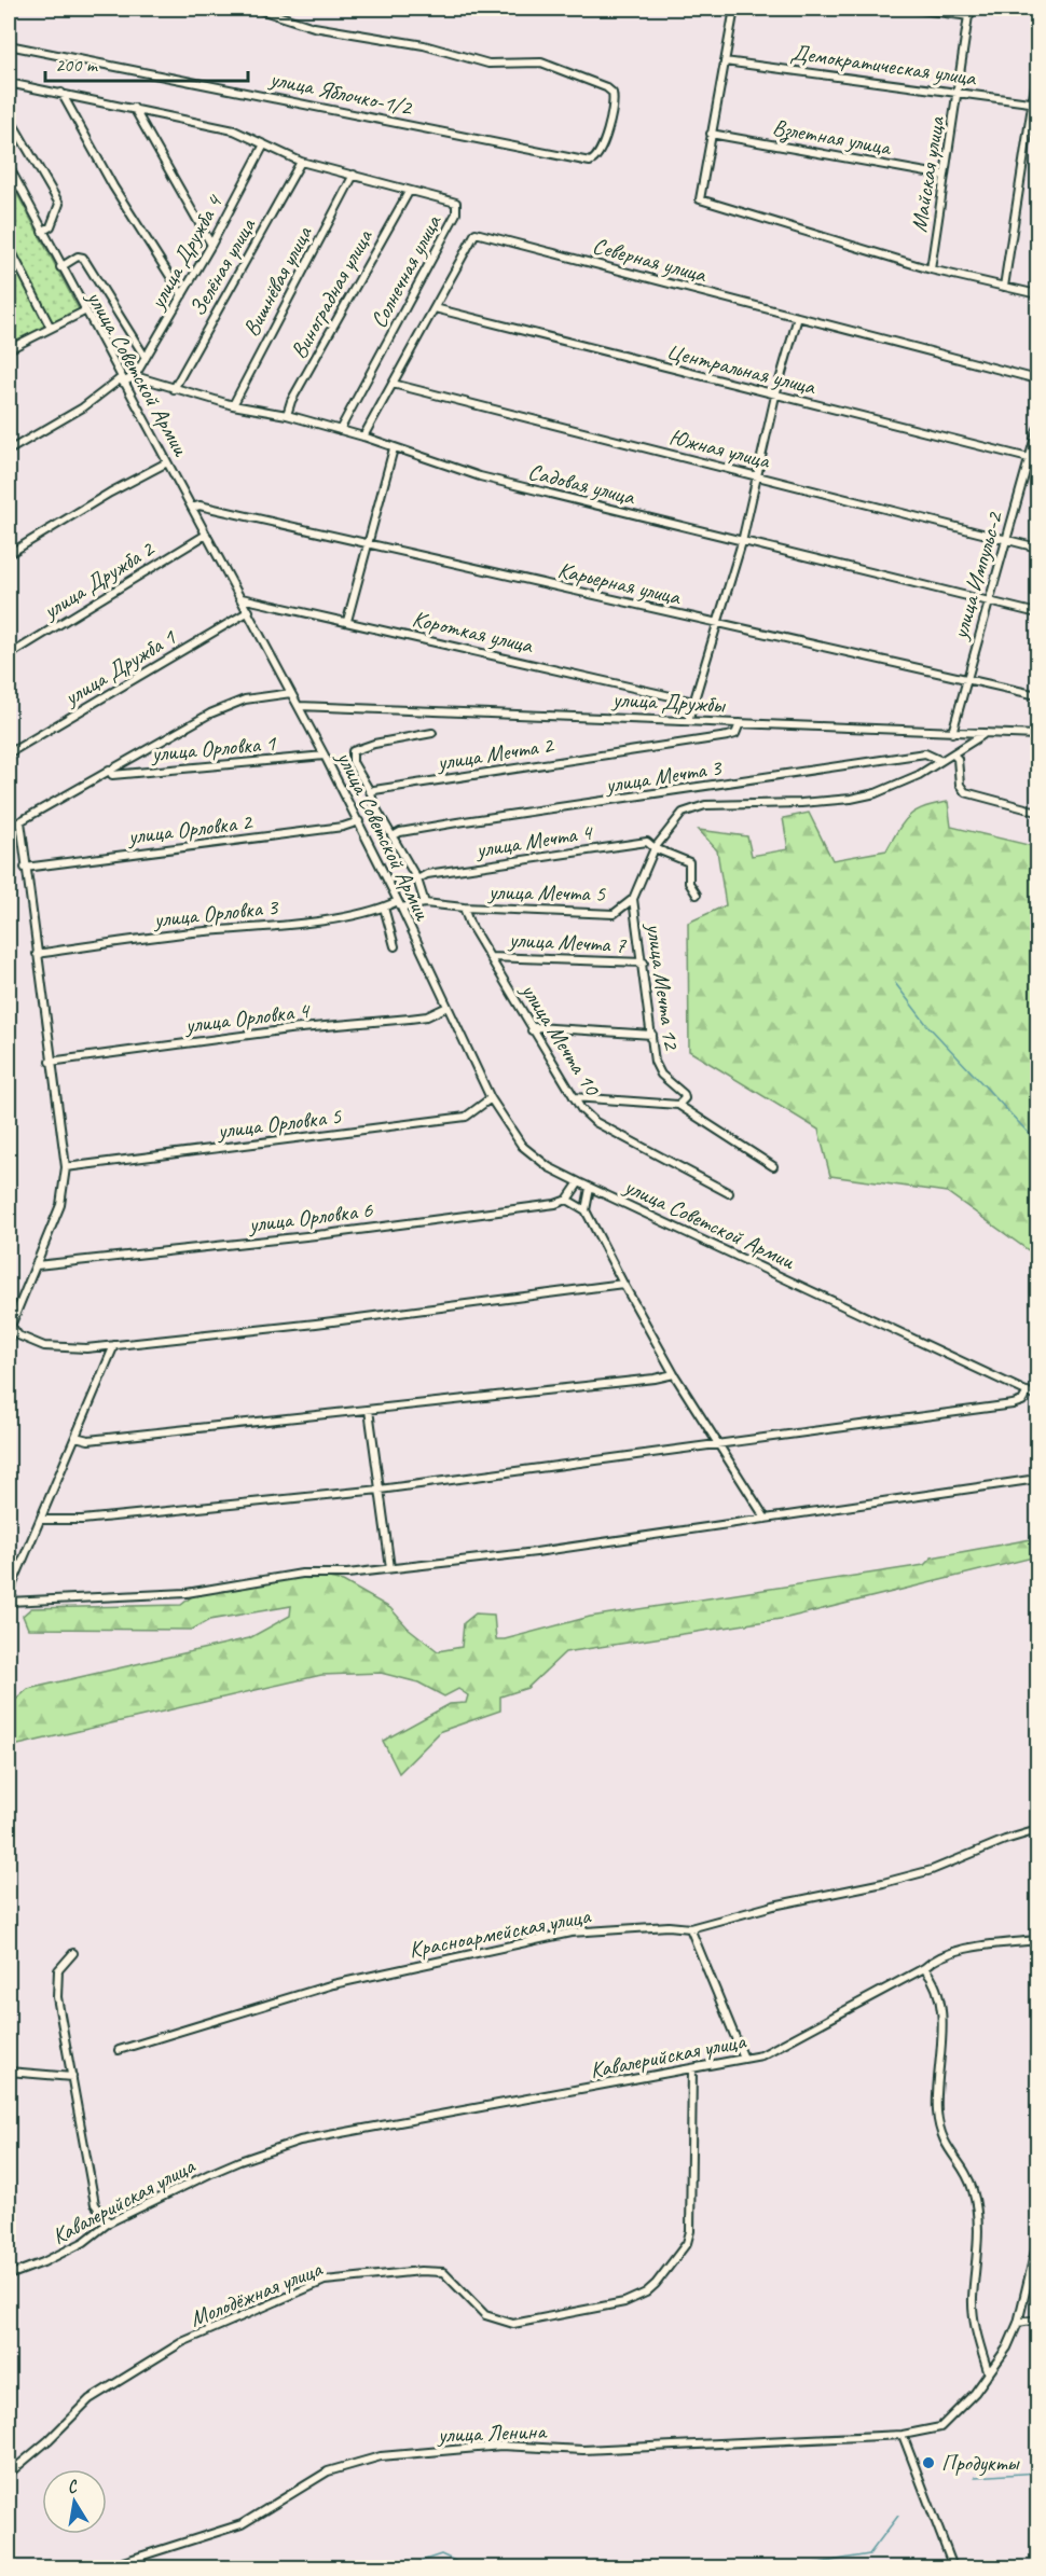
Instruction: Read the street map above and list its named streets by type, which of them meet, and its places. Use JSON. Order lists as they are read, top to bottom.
{
  "streets": {
    "street": [
      "Демократическая улица",
      "улица Яблочко-1/2",
      "Взлетная улица",
      "Майская улица",
      "улица Дружба 4",
      "Северная улица",
      "Зелёная улица",
      "Солнечная улица",
      "Вишнёвая улица",
      "Виноградная улица",
      "Центральная улица",
      "улица Советской Армии",
      "Южная улица",
      "Садовая улица",
      "улица Импульс-2",
      "улица Дружба 2",
      "Карьерная улица",
      "Короткая улица",
      "улица Дружба 1",
      "улица Дружбы",
      "улица Орловка 1",
      "улица Мечта 2",
      "улица Мечта 3",
      "улица Орловка 2",
      "улица Мечта 4",
      "улица Мечта 5",
      "улица Орловка 3",
      "улица Мечта 7",
      "улица Мечта 12",
      "улица Орловка 4",
      "улица Мечта 10",
      "улица Орловка 5",
      "улица Орловка 6",
      "Красноармейская улица",
      "Кавалерийская улица",
      "Молодёжная улица",
      "улица Ленина"
    ]
  },
  "crossings": [
    ["Демократическая улица", "Майская улица"],
    ["Взлетная улица", "Майская улица"],
    ["улица Дружба 4", "Солнечная улица"],
    ["улица Дружба 4", "Садовая улица"],
    ["Северная улица", "Центральная улица"],
    ["Северная улица", "Южная улица"],
    ["Северная улица", "Садовая улица"],
    ["Зелёная улица", "Солнечная улица"],
    ["Зелёная улица", "Садовая улица"],
    ["Солнечная улица", "Вишнёвая улица"],
    ["Солнечная улица", "Виноградная улица"],
    ["Солнечная улица", "Садовая улица"],
    ["Вишнёвая улица", "Садовая улица"],
    ["Виноградная улица", "Садовая улица"],
    ["Центральная улица", "улица Импульс-2"],
    ["улица Советской Армии", "улица Дружба 2"],
    ["улица Советской Армии", "Карьерная улица"],
    ["улица Советской Армии", "Короткая улица"],
    ["улица Советской Армии", "улица Дружба 1"],
    ["улица Советской Армии", "улица Дружбы"],
    ["улица Советской Армии", "улица Орловка 1"],
    ["улица Советской Армии", "улица Орловка 2"],
    ["улица Советской Армии", "улица Мечта 5"],
    ["улица Советской Армии", "улица Орловка 3"],
    ["улица Советской Армии", "улица Орловка 4"],
    ["улица Советской Армии", "улица Орловка 5"],
    ["Южная улица", "улица Импульс-2"],
    ["Садовая улица", "улица Импульс-2"],
    ["улица Импульс-2", "Карьерная улица"],
    ["улица Импульс-2", "улица Дружбы"],
    ["улица Дружбы", "улица Мечта 2"],
    ["улица Мечта 4", "улица Мечта 5"],
    ["улица Мечта 5", "улица Орловка 3"],
    ["улица Мечта 5", "улица Мечта 12"],
    ["улица Мечта 5", "улица Мечта 10"],
    ["улица Мечта 7", "улица Мечта 12"],
    ["улица Мечта 7", "улица Мечта 10"],
    ["Кавалерийская улица", "Молодёжная улица"]
  ],
  "places": ["Продукты"],
  "scale_bar": "200 m",
  "north": "top"
}
